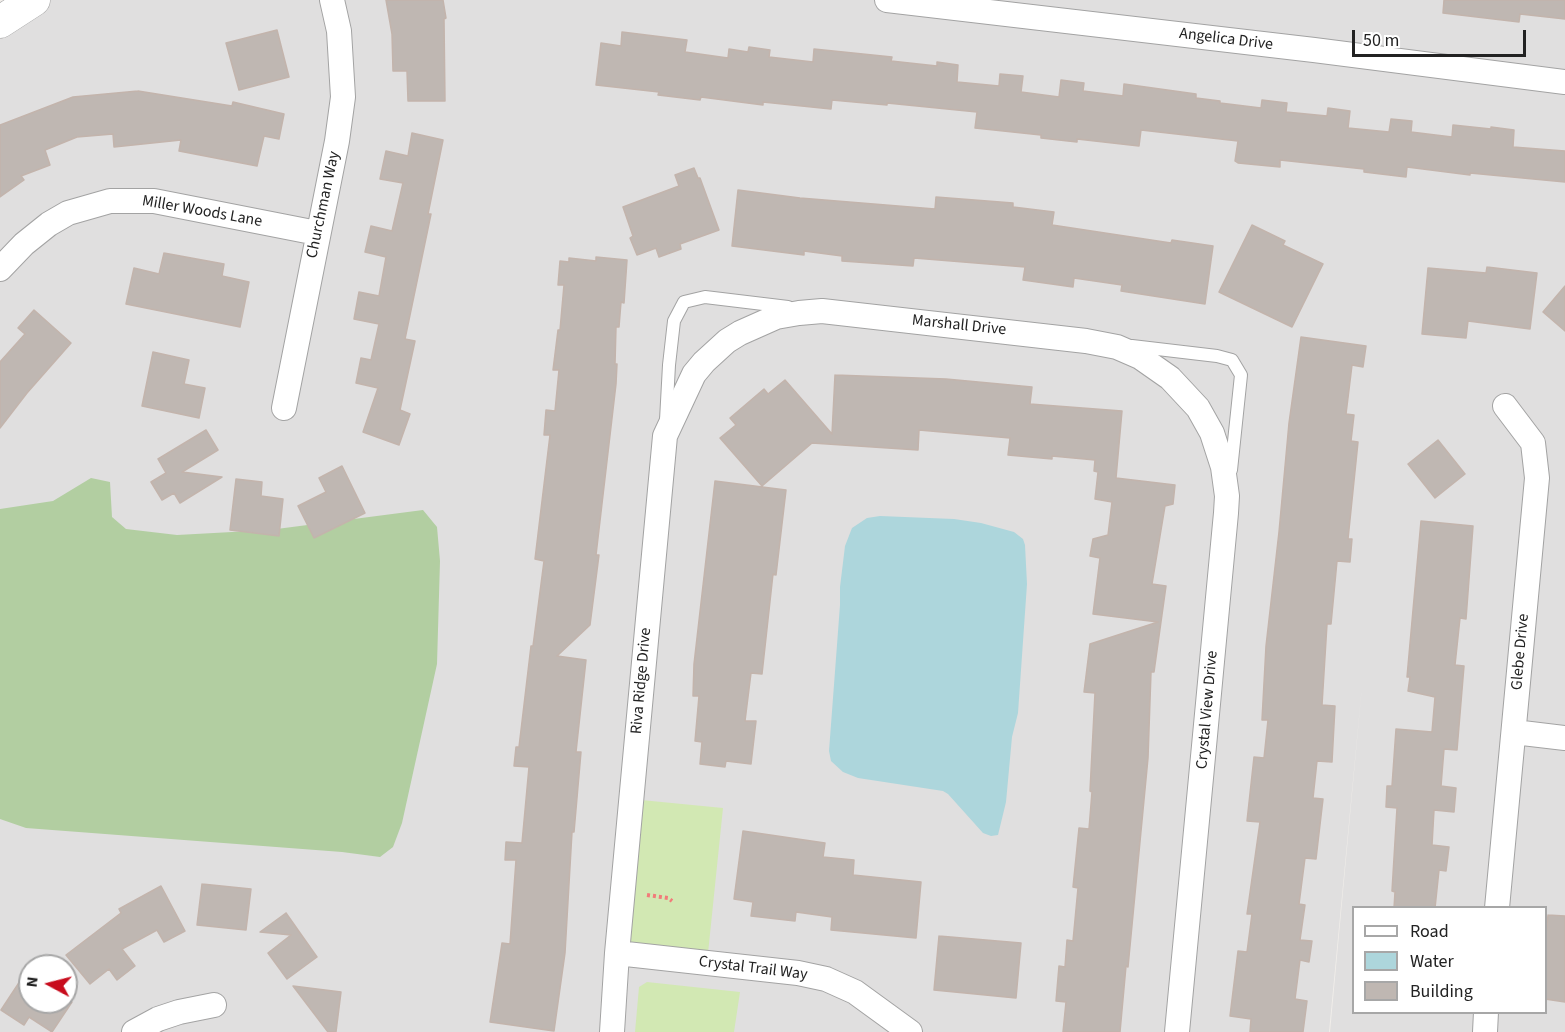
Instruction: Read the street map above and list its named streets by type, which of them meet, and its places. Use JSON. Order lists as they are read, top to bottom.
{
  "streets": {
    "street": [
      "Angelica Drive",
      "Churchman Way",
      "Miller Woods Lane",
      "Marshall Drive",
      "Glebe Drive",
      "Riva Ridge Drive",
      "Crystal View Drive",
      "Crystal Trail Way"
    ]
  },
  "crossings": [
    ["Churchman Way", "Miller Woods Lane"],
    ["Marshall Drive", "Riva Ridge Drive"],
    ["Marshall Drive", "Crystal View Drive"],
    ["Riva Ridge Drive", "Crystal Trail Way"]
  ],
  "legend": ["Road", "Water", "Building"],
  "scale_bar": "50 m",
  "north": "left"
}
